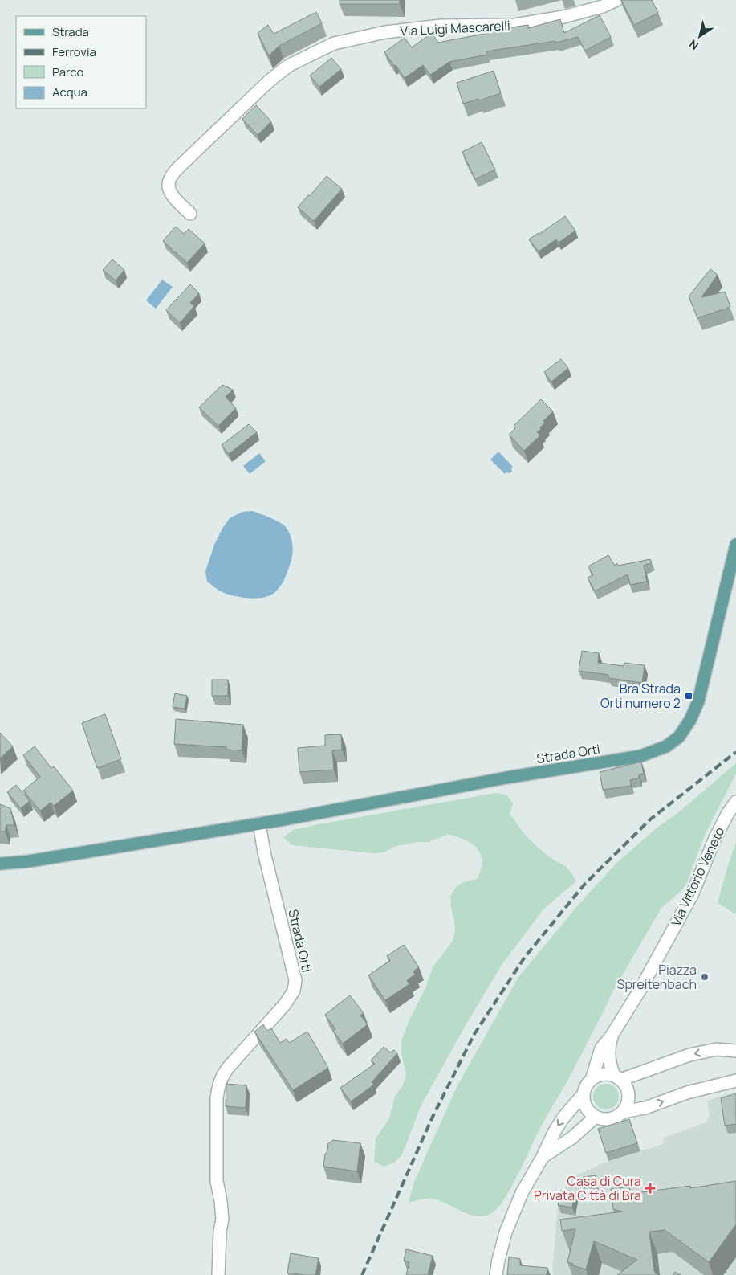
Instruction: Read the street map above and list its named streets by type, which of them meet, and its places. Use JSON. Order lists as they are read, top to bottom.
{
  "streets": {
    "main road": ["Strada Orti"],
    "street": ["Via Luigi Mascarelli", "Via Vittorio Veneto"]
  },
  "places": {
    "transit": ["Bra Strada Orti numero 2"],
    "other": ["Piazza Spreitenbach"],
    "health": ["Casa di Cura Privata Città di Bra"]
  },
  "legend": [
    "Strada",
    "Ferrovia",
    "Parco",
    "Acqua"
  ],
  "north": "bottom left"
}
